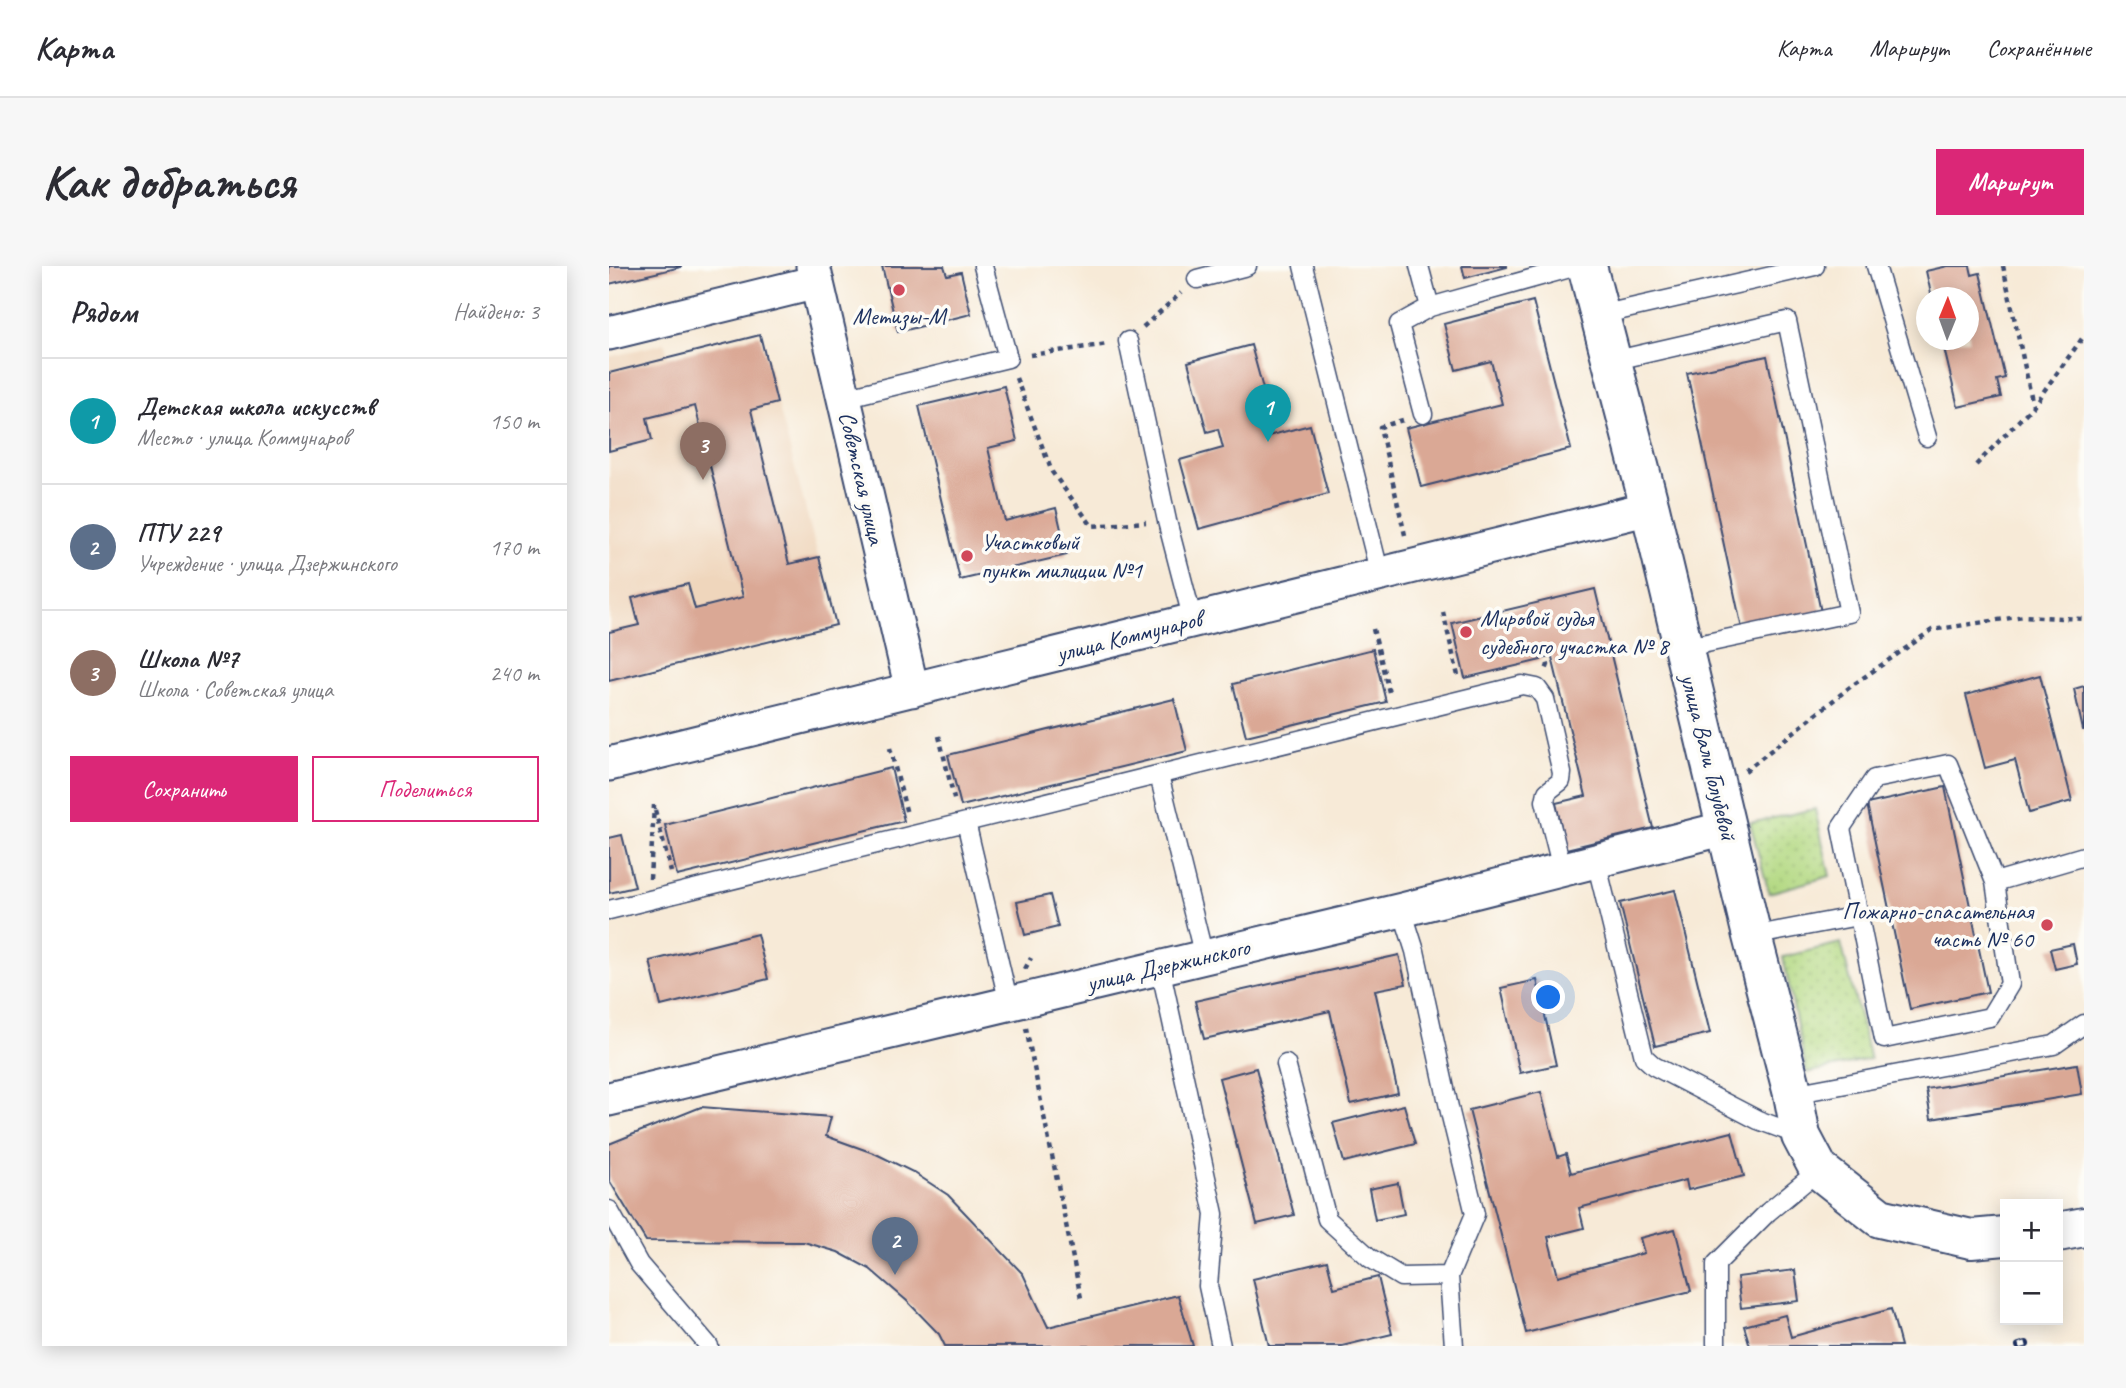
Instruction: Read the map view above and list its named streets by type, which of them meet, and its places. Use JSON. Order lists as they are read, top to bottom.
{
  "streets": {
    "main road": ["улица Вали Голубевой"],
    "street": ["Советская улица", "улица Коммунаров", "улица Дзержинского"]
  },
  "crossings": [
    ["Советская улица", "улица Коммунаров"],
    ["улица Коммунаров", "улица Вали Голубевой"],
    ["улица Вали Голубевой", "улица Дзержинского"]
  ],
  "places": [
    "Метизы-М",
    "Участковый пункт милиции №1",
    "Мировой судья судебного участка № 8",
    "Пожарно-спасательная часть № 60"
  ],
  "north": "top",
  "page": {
    "header": "Карта",
    "nav": ["Карта", "Маршрут", "Сохранённые"],
    "buttons": [
      "Маршрут",
      ["Сохранить", "Поделиться"]
    ],
    "title": "Как добраться",
    "heading": ["Рядом", "Найдено: 3"],
    "list": [
      {
        "mark": "1",
        "name": "Детская школа искусств",
        "note": "Место · улица Коммунаров",
        "value": "150 m"
      },
      {
        "mark": "2",
        "name": "ПТУ 229",
        "note": "Учреждение · улица Дзержинского",
        "value": "170 m"
      },
      {
        "mark": "3",
        "name": "Школа №7",
        "note": "Школа · Советская улица",
        "value": "240 m"
      }
    ],
    "pins": ["1", "3", "2"],
    "map_buttons": ["+", "−"]
  }
}
